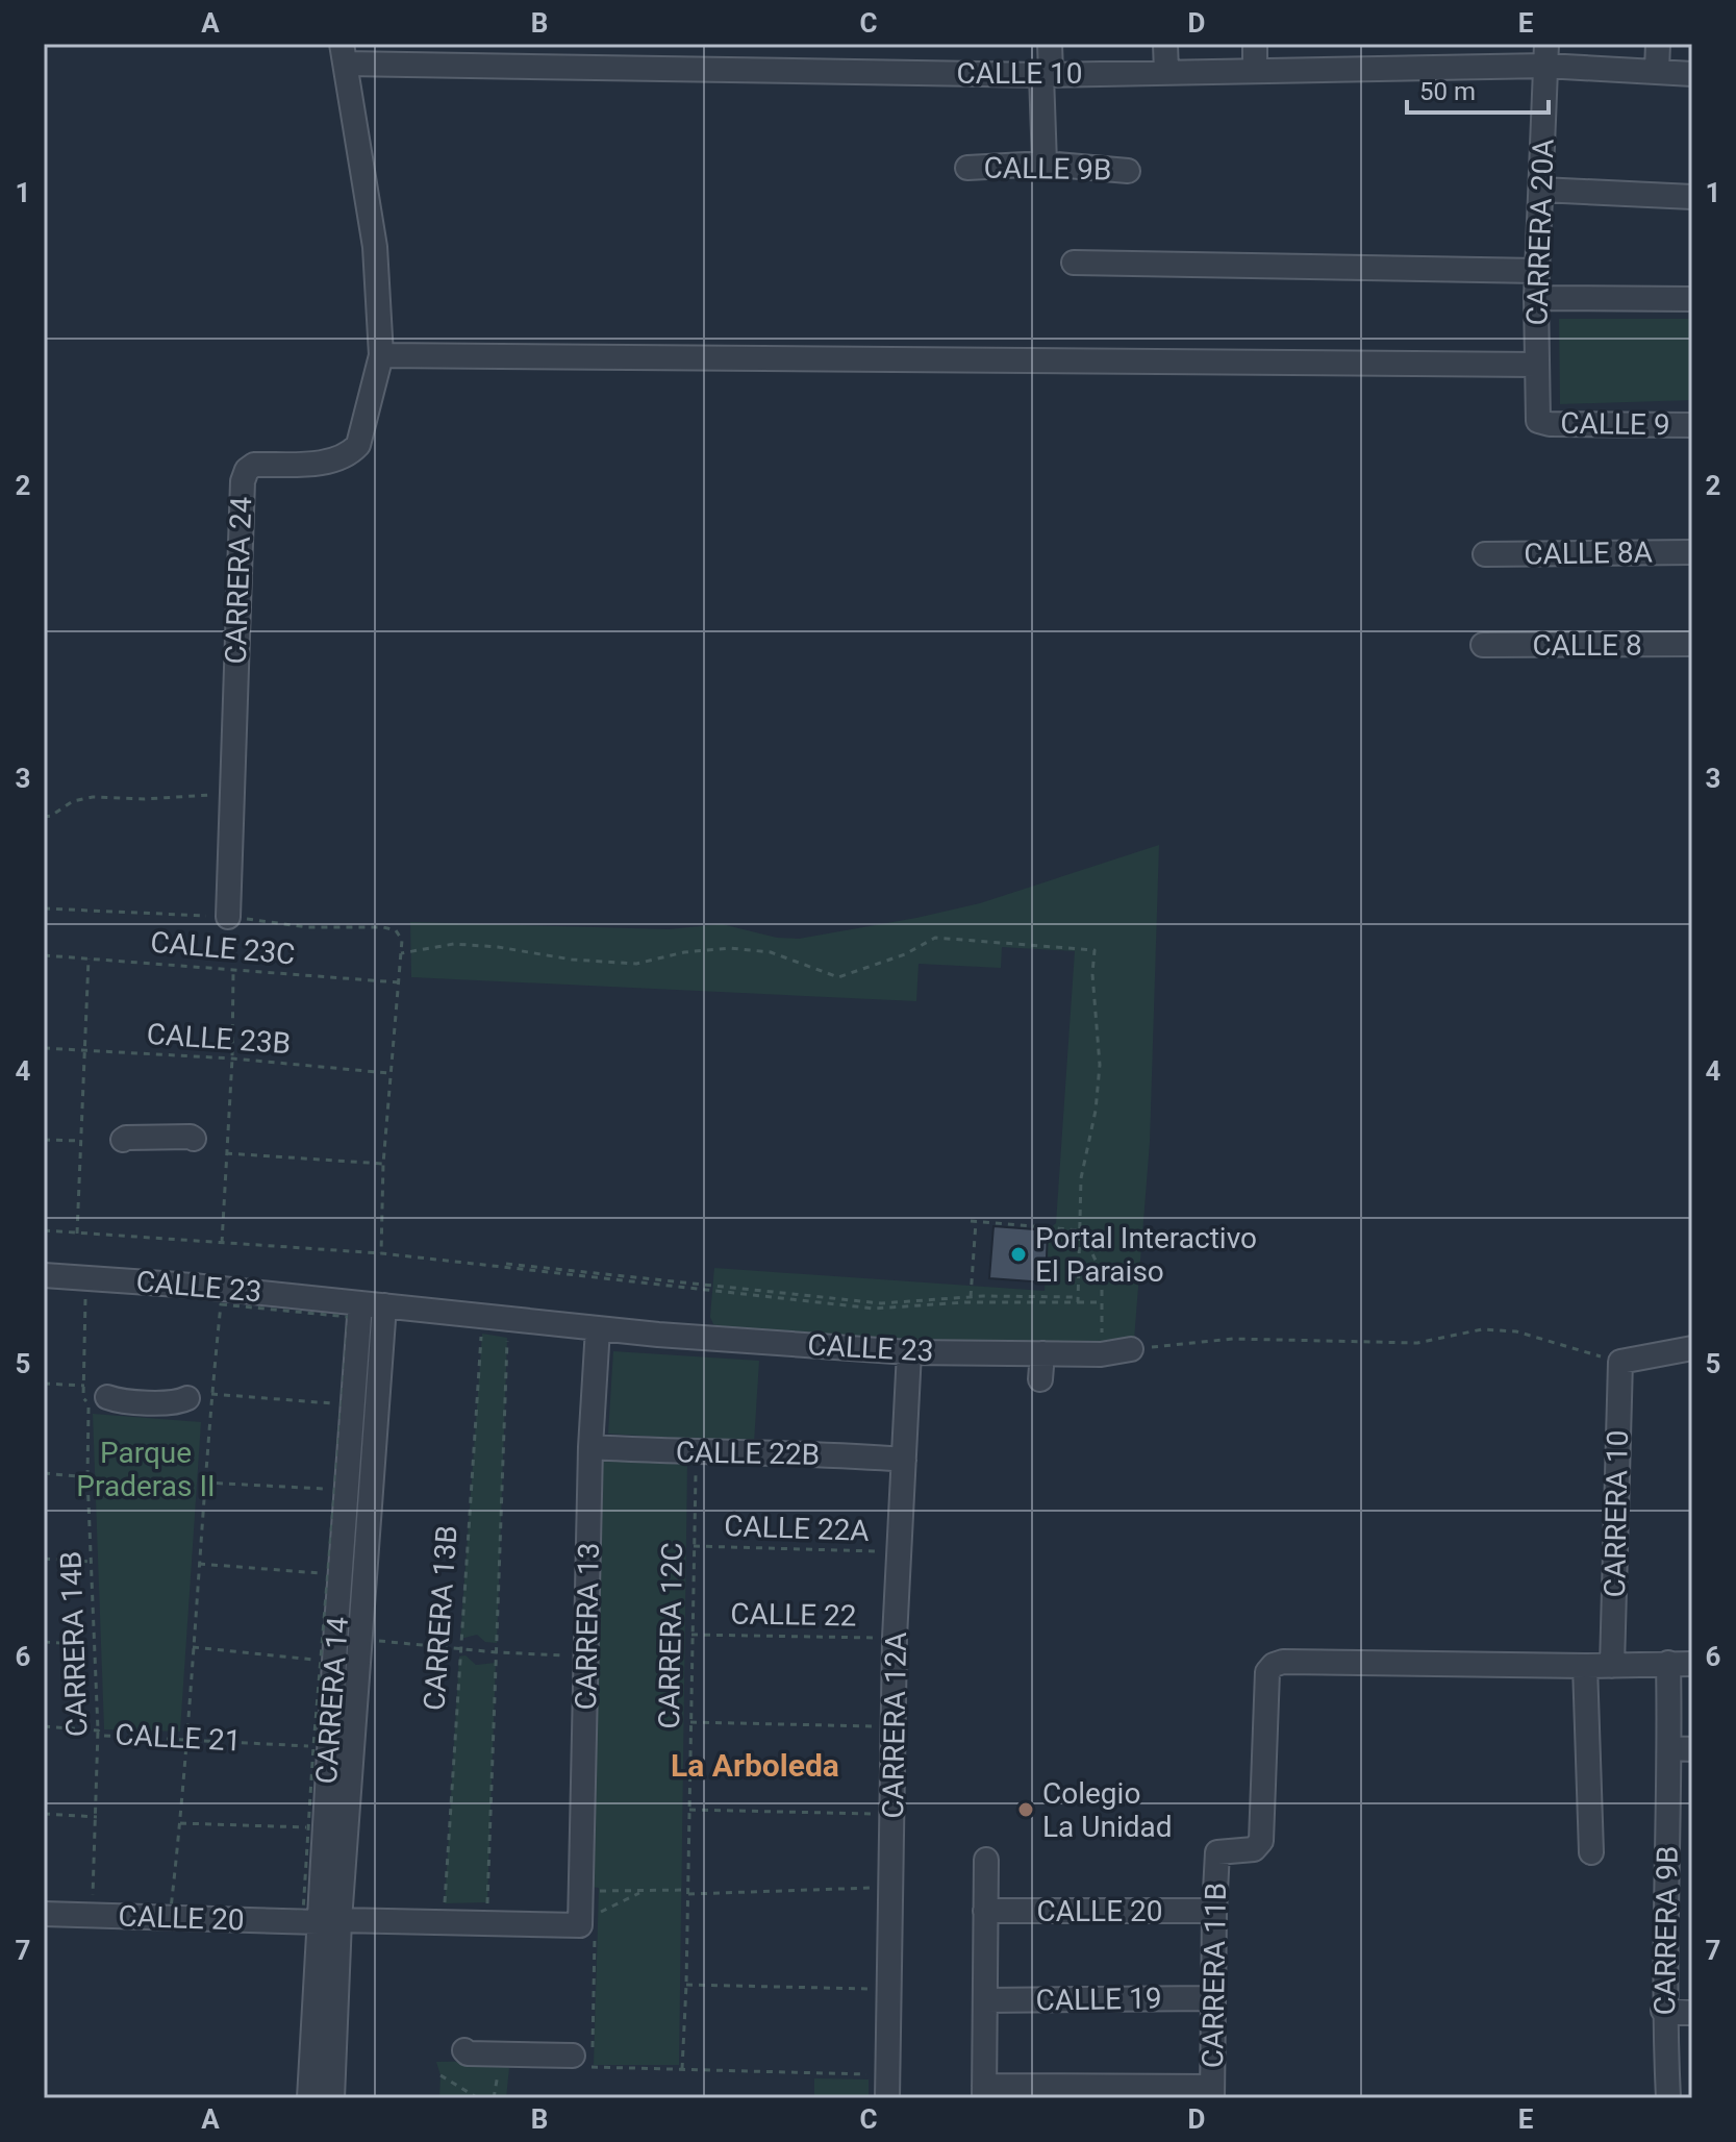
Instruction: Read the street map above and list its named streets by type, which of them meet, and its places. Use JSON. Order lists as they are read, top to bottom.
{
  "streets": {
    "street": [
      "CALLE 10",
      "CALLE 9B",
      "CARRERA 20A",
      "CALLE 9",
      "CALLE 8A",
      "CARRERA 24",
      "CALLE 8",
      "CALLE 23",
      "CALLE 22B",
      "CARRERA 10",
      "CARRERA 13",
      "CARRERA 14",
      "CARRERA 12A",
      "CALLE 20",
      "CARRERA 9B",
      "CARRERA 11B",
      "CALLE 19"
    ],
    "path": [
      "CALLE 23C",
      "CALLE 23B",
      "CALLE 22A",
      "CALLE 22",
      "CARRERA 13B",
      "CARRERA 12C",
      "CARRERA 14B",
      "CALLE 21"
    ]
  },
  "crossings": [
    ["CALLE 10", "CARRERA 20A"],
    ["CALLE 10", "CARRERA 24"],
    ["CARRERA 20A", "CALLE 9"],
    ["CALLE 23", "CARRERA 13B"],
    ["CALLE 23", "CARRERA 13"],
    ["CALLE 23", "CARRERA 14"],
    ["CALLE 23", "CARRERA 12A"],
    ["CALLE 22B", "CARRERA 13"],
    ["CALLE 22B", "CARRERA 12C"],
    ["CALLE 22B", "CARRERA 12A"],
    ["CALLE 22A", "CARRERA 12C"],
    ["CALLE 22A", "CARRERA 12A"],
    ["CALLE 22", "CARRERA 12C"],
    ["CALLE 22", "CARRERA 12A"],
    ["CARRERA 13B", "CALLE 20"],
    ["CARRERA 13", "CALLE 20"],
    ["CARRERA 14B", "CALLE 21"],
    ["CARRERA 14", "CALLE 20"],
    ["CALLE 20", "CARRERA 11B"],
    ["CARRERA 11B", "CALLE 19"]
  ],
  "districts": ["La Arboleda"],
  "parks": ["Parque Praderas II"],
  "places": ["Portal Interactivo El Paraiso", "Colegio La Unidad"],
  "scale_bar": "50 m",
  "grid": {
    "columns": [
      "A",
      "B",
      "C",
      "D",
      "E"
    ],
    "rows": [
      "1",
      "2",
      "3",
      "4",
      "5",
      "6",
      "7"
    ]
  }
}
